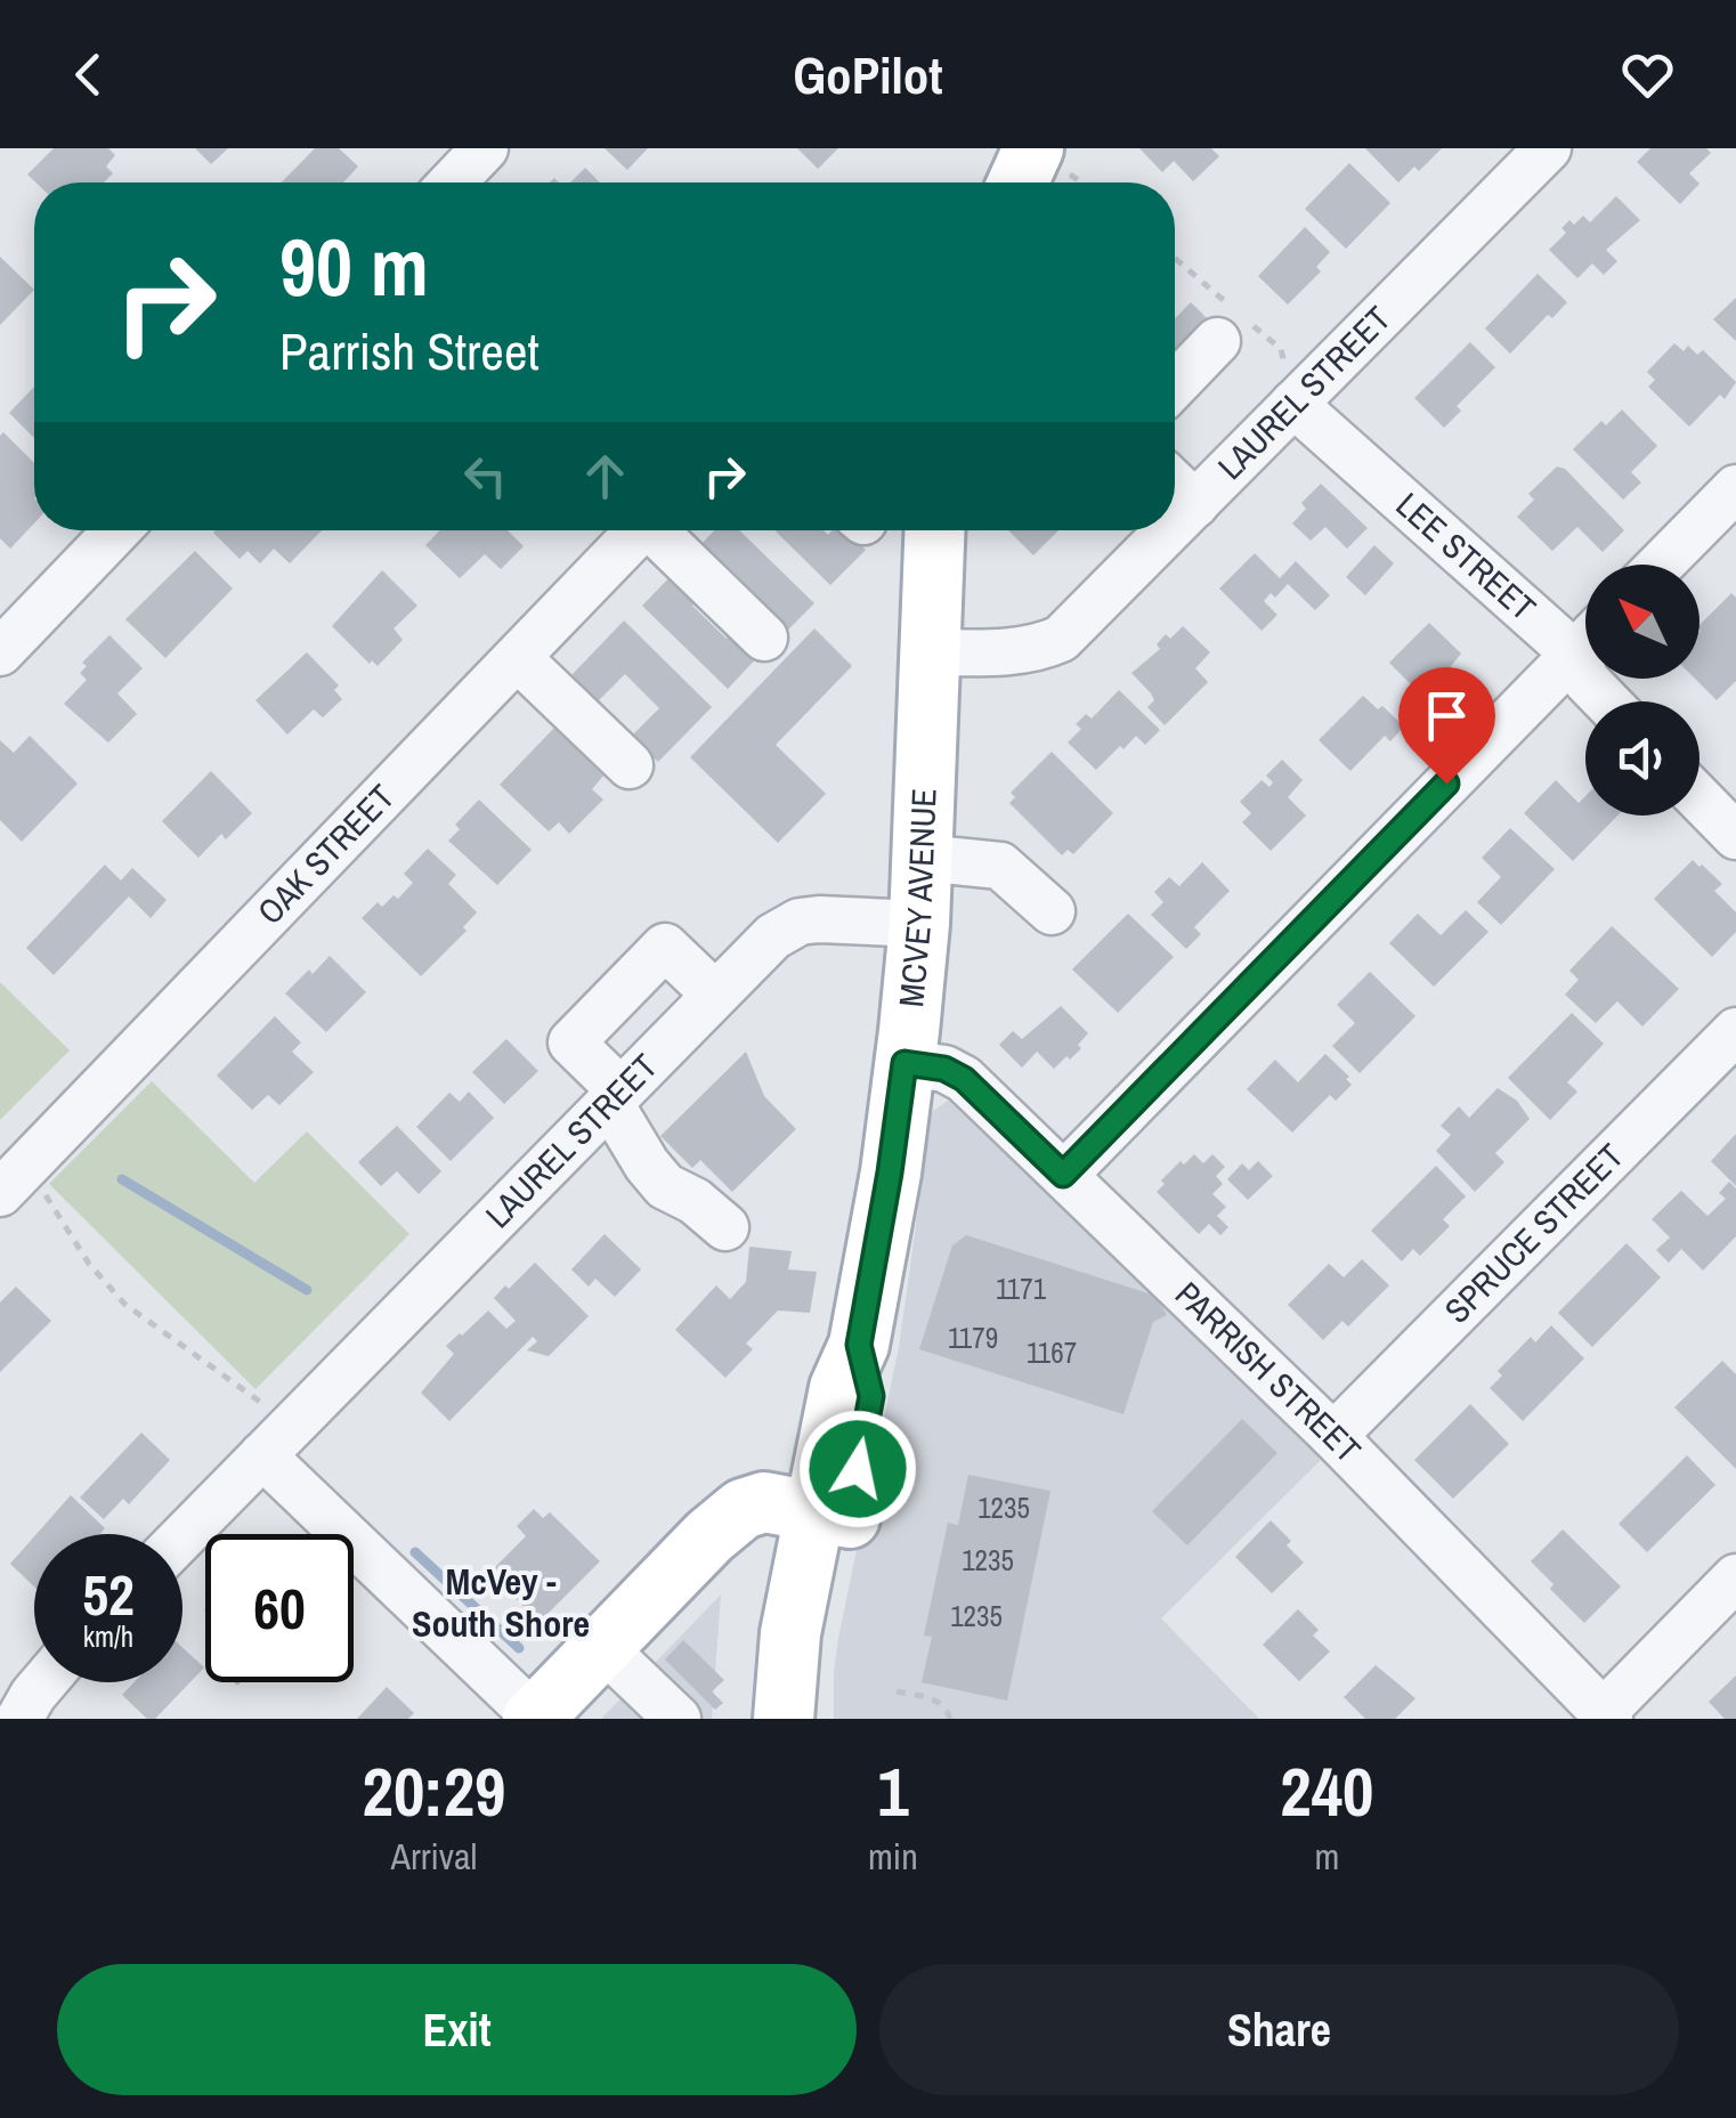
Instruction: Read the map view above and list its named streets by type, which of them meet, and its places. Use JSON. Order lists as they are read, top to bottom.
{
  "streets": {
    "main road": ["MCVEY AVENUE"],
    "street": [
      "LAUREL STREET",
      "LEE STREET",
      "OAK STREET",
      "SPRUCE STREET",
      "PARRISH STREET"
    ]
  },
  "crossings": [
    ["LAUREL STREET", "LEE STREET"],
    ["LAUREL STREET", "MCVEY AVENUE"],
    ["MCVEY AVENUE", "PARRISH STREET"],
    ["SPRUCE STREET", "PARRISH STREET"]
  ],
  "districts": ["McVey - South Shore"],
  "house_numbers": [
    "1171",
    "1179",
    "1167",
    "1235",
    "1235",
    "1235"
  ],
  "north": "top left",
  "page": {
    "header": "GoPilot",
    "turn": ["90 m", "Parrish Street"],
    "speed": "52 km/h",
    "limit": "60",
    "eta": [
      "20:29",
      "Arrival",
      "1",
      "min",
      "240",
      "m"
    ],
    "buttons": ["Exit", "Share"]
  }
}
